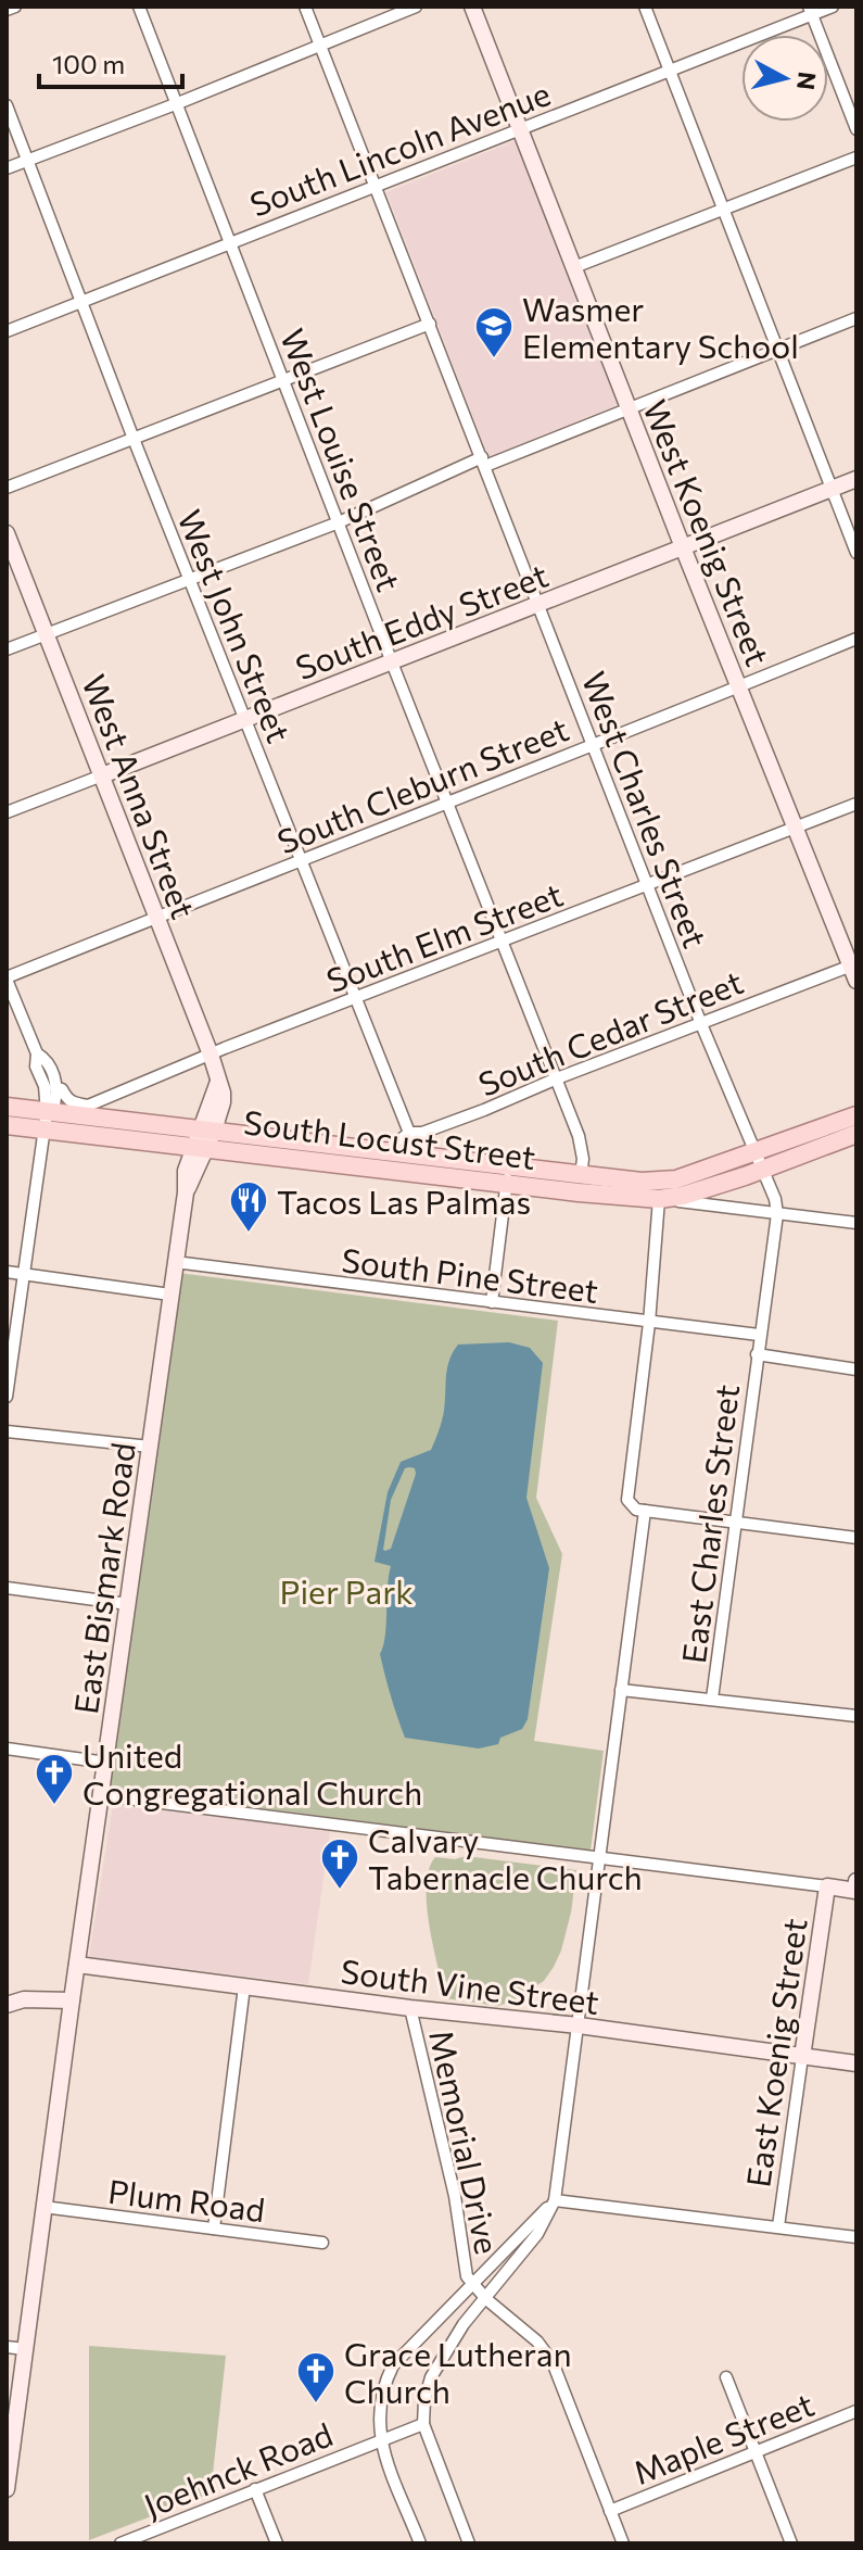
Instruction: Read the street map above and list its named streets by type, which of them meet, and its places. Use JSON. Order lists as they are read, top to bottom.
{
  "streets": {
    "main road": ["South Locust Street"],
    "street": [
      "South Lincoln Avenue",
      "West Louise Street",
      "West Koenig Street",
      "South Eddy Street",
      "West John Street",
      "South Cleburn Street",
      "West Anna Street",
      "West Charles Street",
      "South Elm Street",
      "South Cedar Street",
      "South Pine Street",
      "East Charles Street",
      "East Bismark Road",
      "South Vine Street",
      "East Koenig Street",
      "Memorial Drive",
      "Plum Road",
      "Maple Street",
      "Joehnck Road"
    ]
  },
  "crossings": [
    ["South Lincoln Avenue", "West Louise Street"],
    ["South Lincoln Avenue", "West Koenig Street"],
    ["South Lincoln Avenue", "West John Street"],
    ["South Lincoln Avenue", "West Charles Street"],
    ["West Louise Street", "South Eddy Street"],
    ["West Louise Street", "South Cleburn Street"],
    ["West Louise Street", "South Elm Street"],
    ["West Louise Street", "South Cedar Street"],
    ["West Louise Street", "South Locust Street"],
    ["West Koenig Street", "South Eddy Street"],
    ["West Koenig Street", "South Cleburn Street"],
    ["West Koenig Street", "South Elm Street"],
    ["West Koenig Street", "South Cedar Street"],
    ["South Eddy Street", "West John Street"],
    ["South Eddy Street", "West Anna Street"],
    ["South Eddy Street", "West Charles Street"],
    ["West John Street", "South Cleburn Street"],
    ["West John Street", "South Elm Street"],
    ["West John Street", "South Cedar Street"],
    ["West John Street", "South Locust Street"],
    ["South Cleburn Street", "West Anna Street"],
    ["South Cleburn Street", "West Charles Street"],
    ["West Anna Street", "South Elm Street"],
    ["West Anna Street", "South Locust Street"],
    ["West Anna Street", "East Bismark Road"],
    ["West Charles Street", "South Elm Street"],
    ["West Charles Street", "South Cedar Street"],
    ["West Charles Street", "South Locust Street"],
    ["South Cedar Street", "South Locust Street"],
    ["South Pine Street", "East Charles Street"],
    ["South Pine Street", "East Bismark Road"],
    ["East Bismark Road", "South Vine Street"],
    ["East Bismark Road", "Plum Road"],
    ["South Vine Street", "East Koenig Street"],
    ["South Vine Street", "Memorial Drive"],
    ["Memorial Drive", "Joehnck Road"]
  ],
  "parks": ["Pier Park"],
  "places": {
    "school or university": ["Wasmer Elementary School"],
    "restaurant": ["Tacos Las Palmas"],
    "church": ["United Congregational Church", "Calvary Tabernacle Church", "Grace Lutheran Church"]
  },
  "scale_bar": "100 m",
  "north": "right"
}
